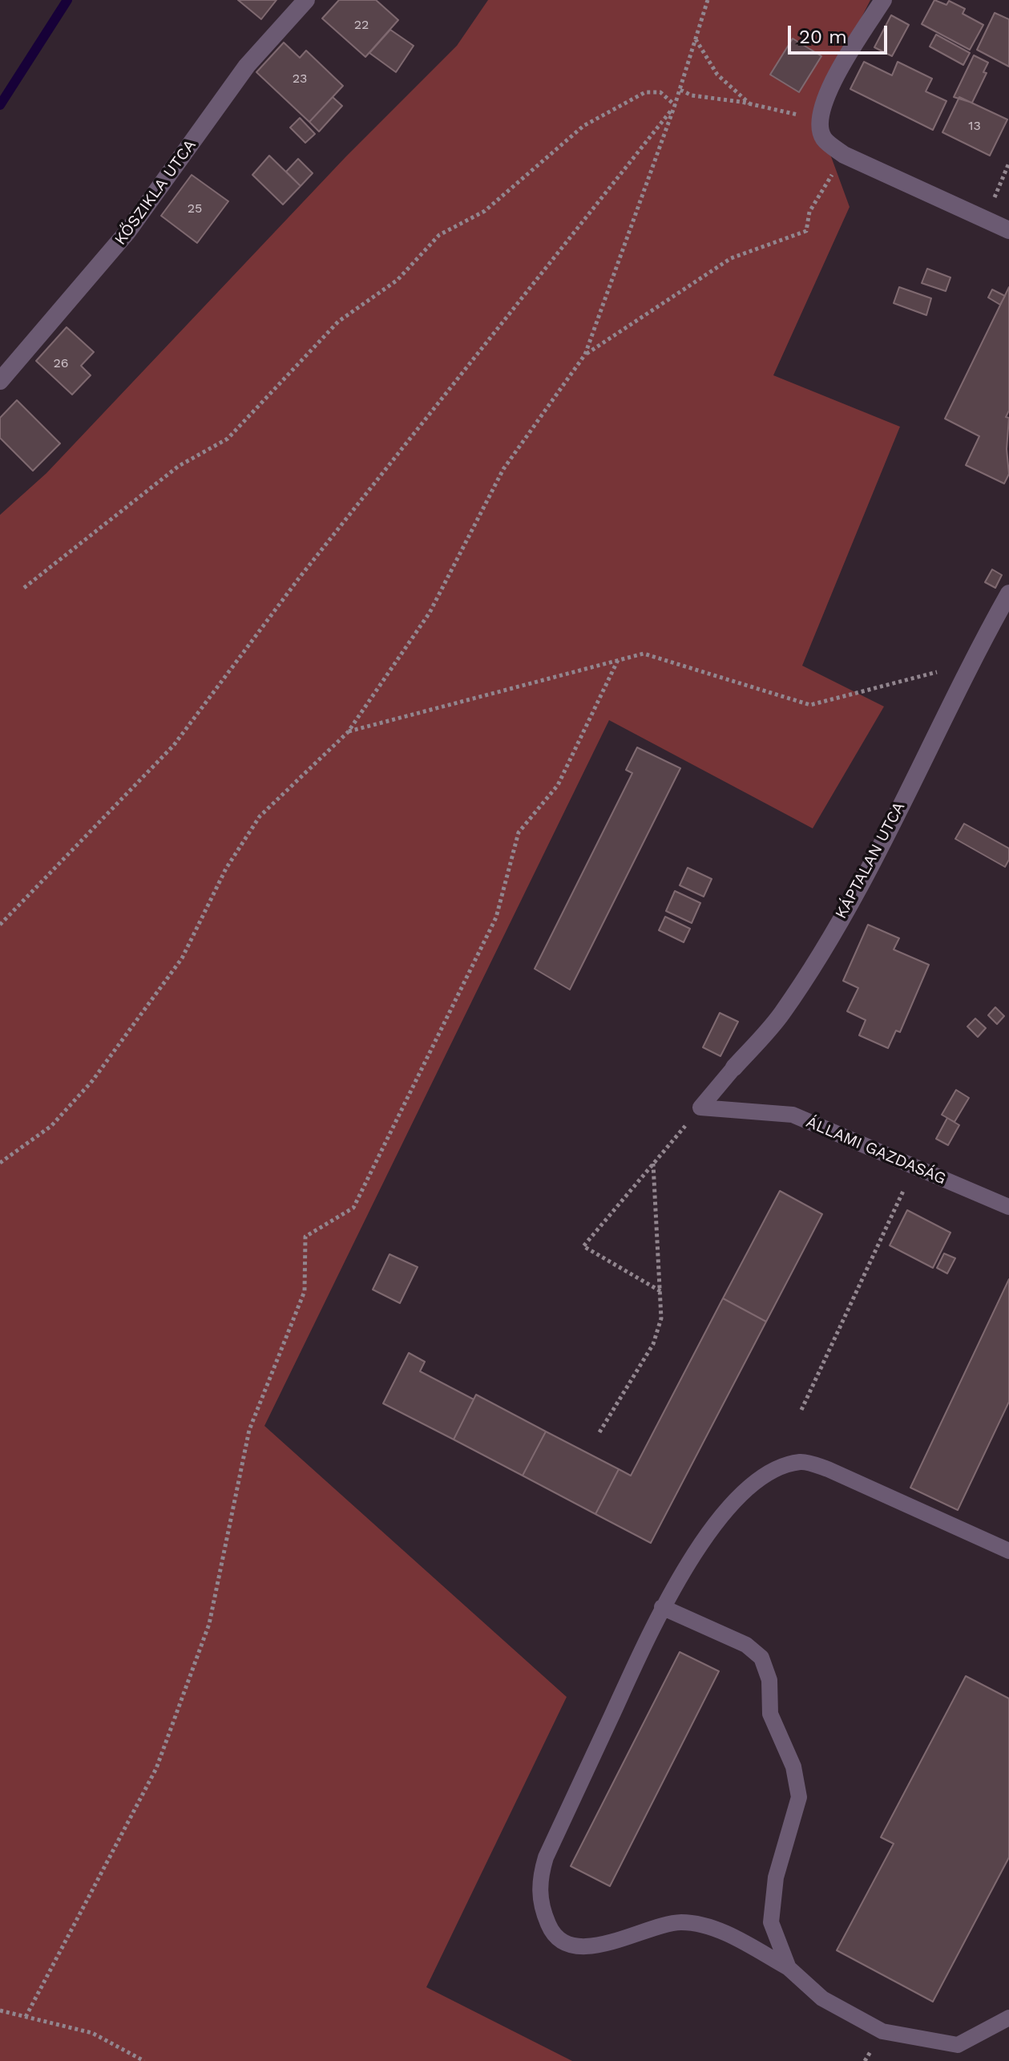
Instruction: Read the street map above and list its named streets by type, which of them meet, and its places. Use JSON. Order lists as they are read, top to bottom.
{
  "streets": {
    "street": ["KŐSZIKLA UTCA", "KÁPTALAN UTCA"],
    "lane": ["ÁLLAMI GAZDASÁG"]
  },
  "crossings": [
    ["KÁPTALAN UTCA", "ÁLLAMI GAZDASÁG"]
  ],
  "house_numbers": [
    "22",
    "23",
    "13",
    "25",
    "26"
  ],
  "scale_bar": "20 m"
}
